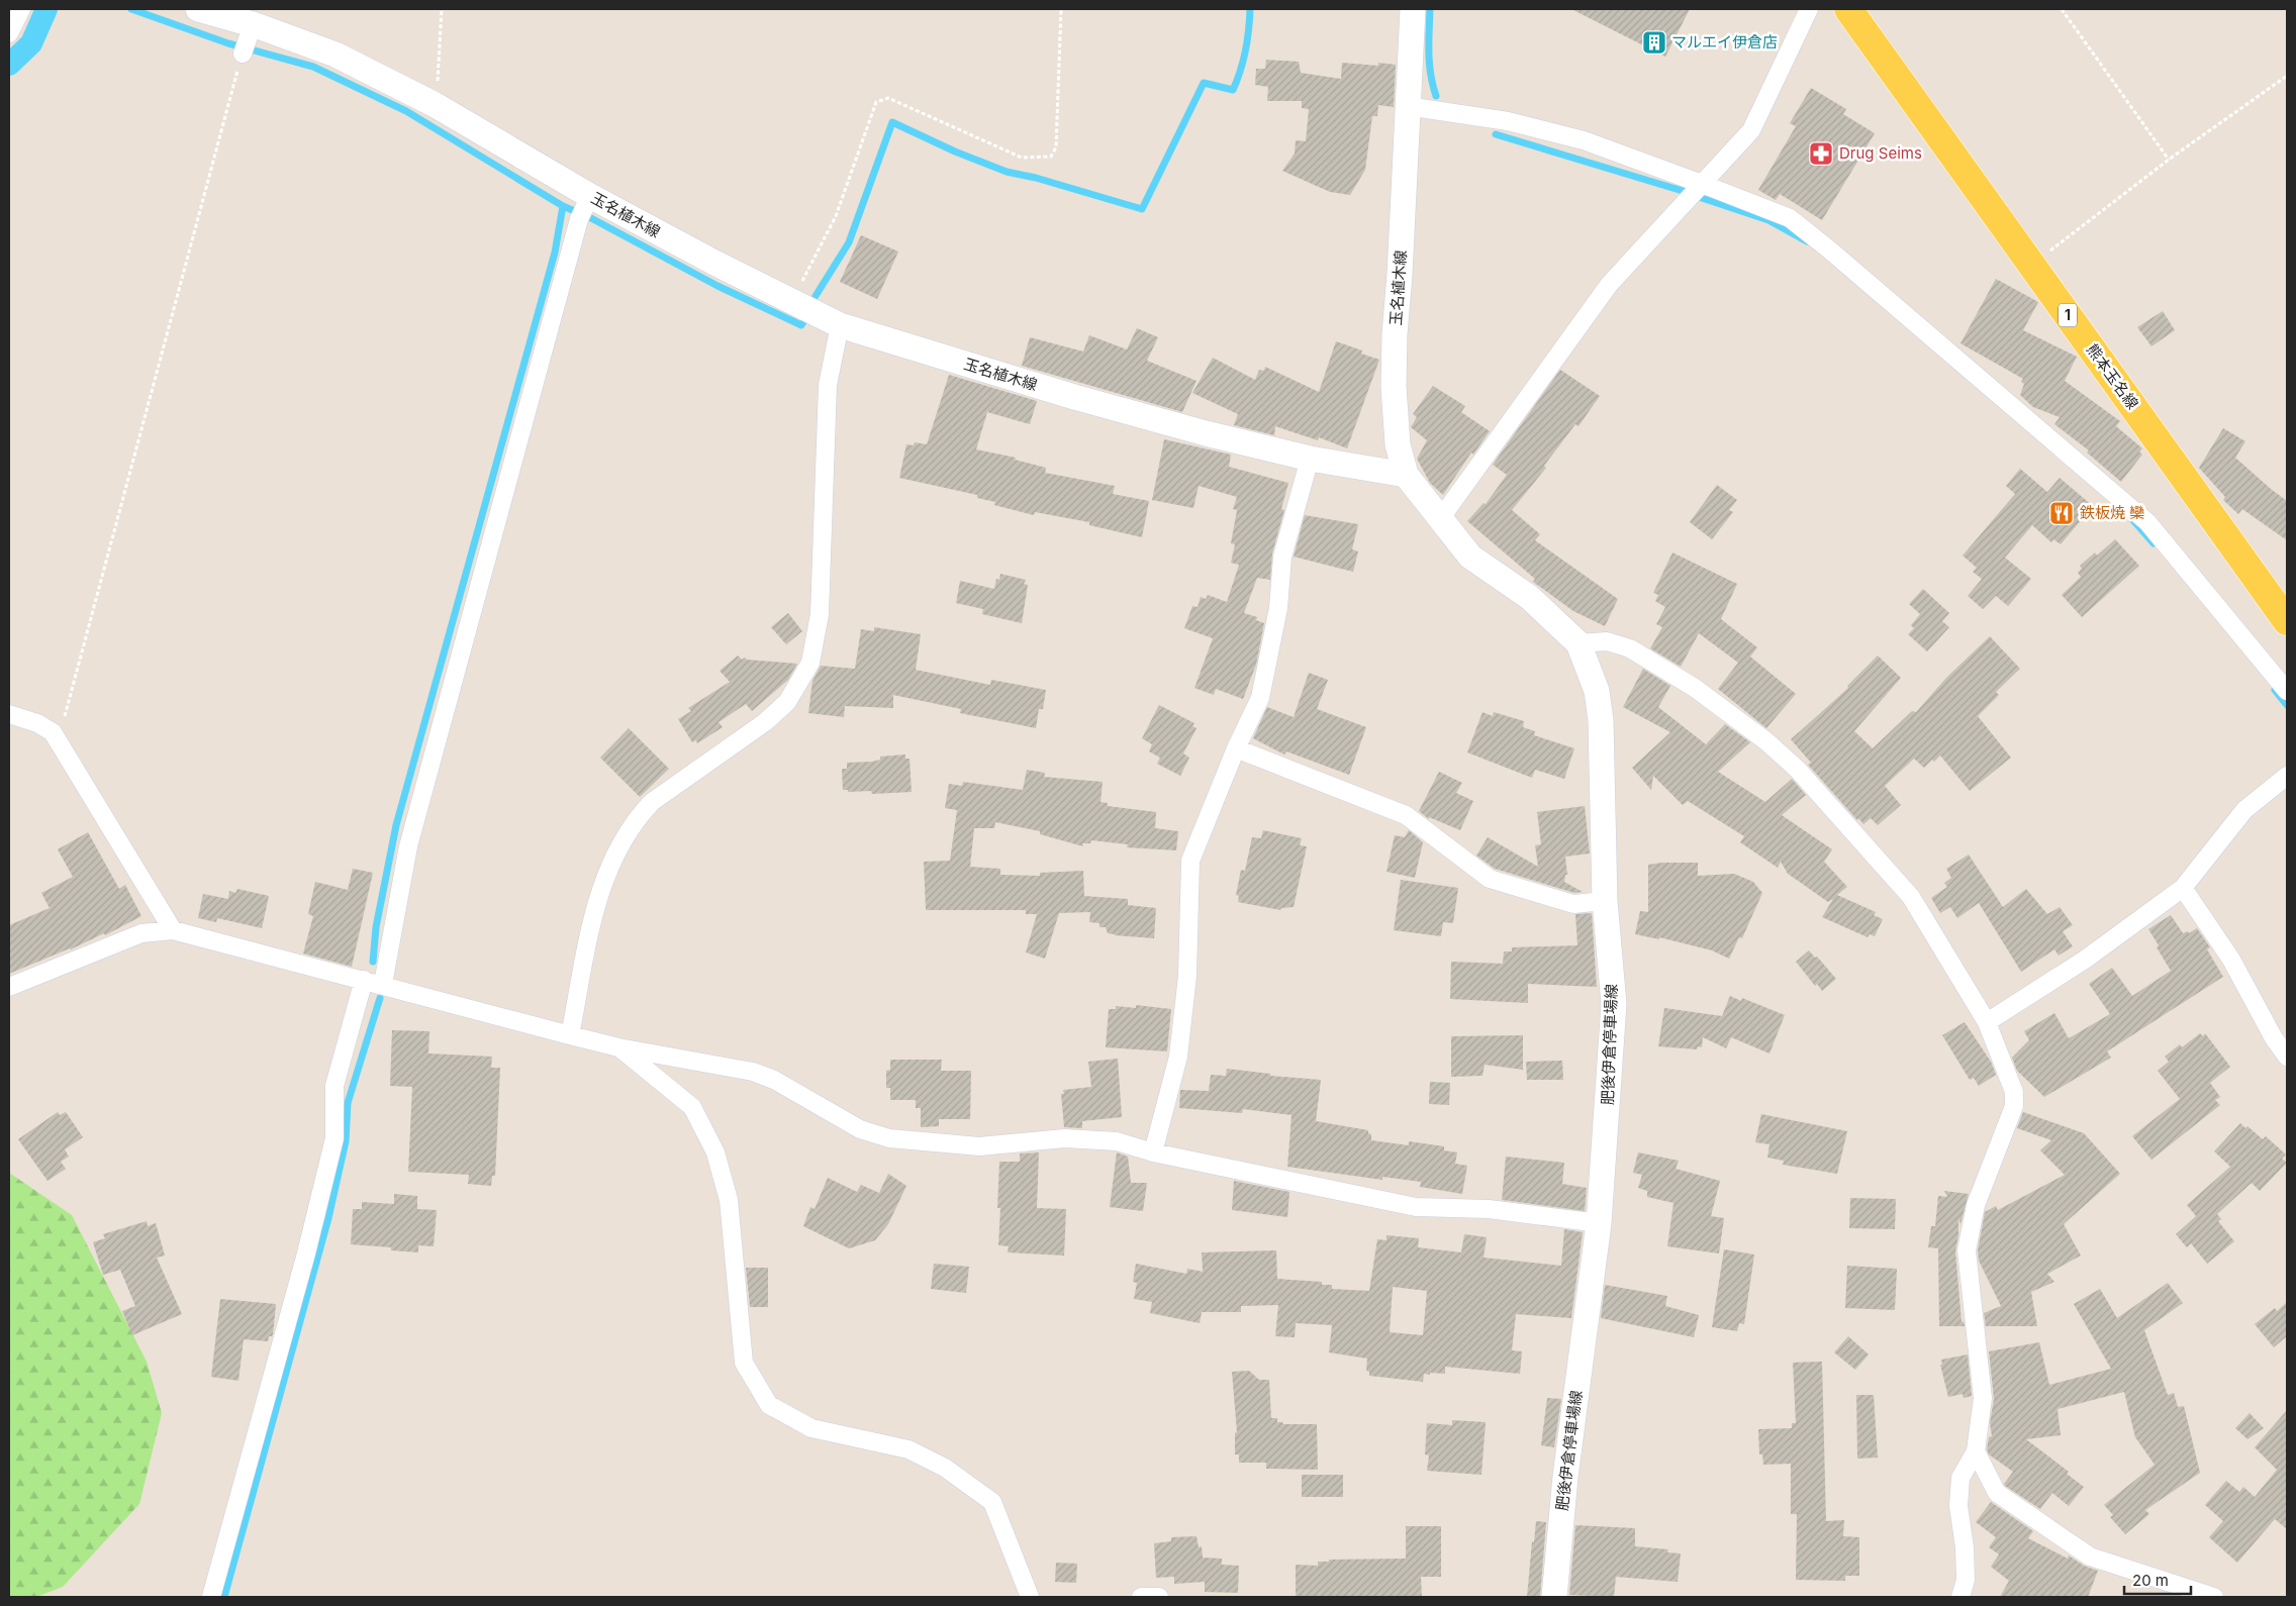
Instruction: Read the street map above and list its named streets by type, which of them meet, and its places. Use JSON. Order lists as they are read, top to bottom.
{
  "streets": {
    "main road": [
      "玉名植木線",
      "1",
      "熊本玉名線",
      "肥後伊倉停車場線"
    ]
  },
  "crossings": [
    ["玉名植木線", "肥後伊倉停車場線"]
  ],
  "places": {
    "building": ["マルエイ伊倉店"],
    "pharmacy": ["Drug Seims"],
    "restaurant": ["鉄板焼 欒"]
  },
  "scale_bar": "20 m"
}
